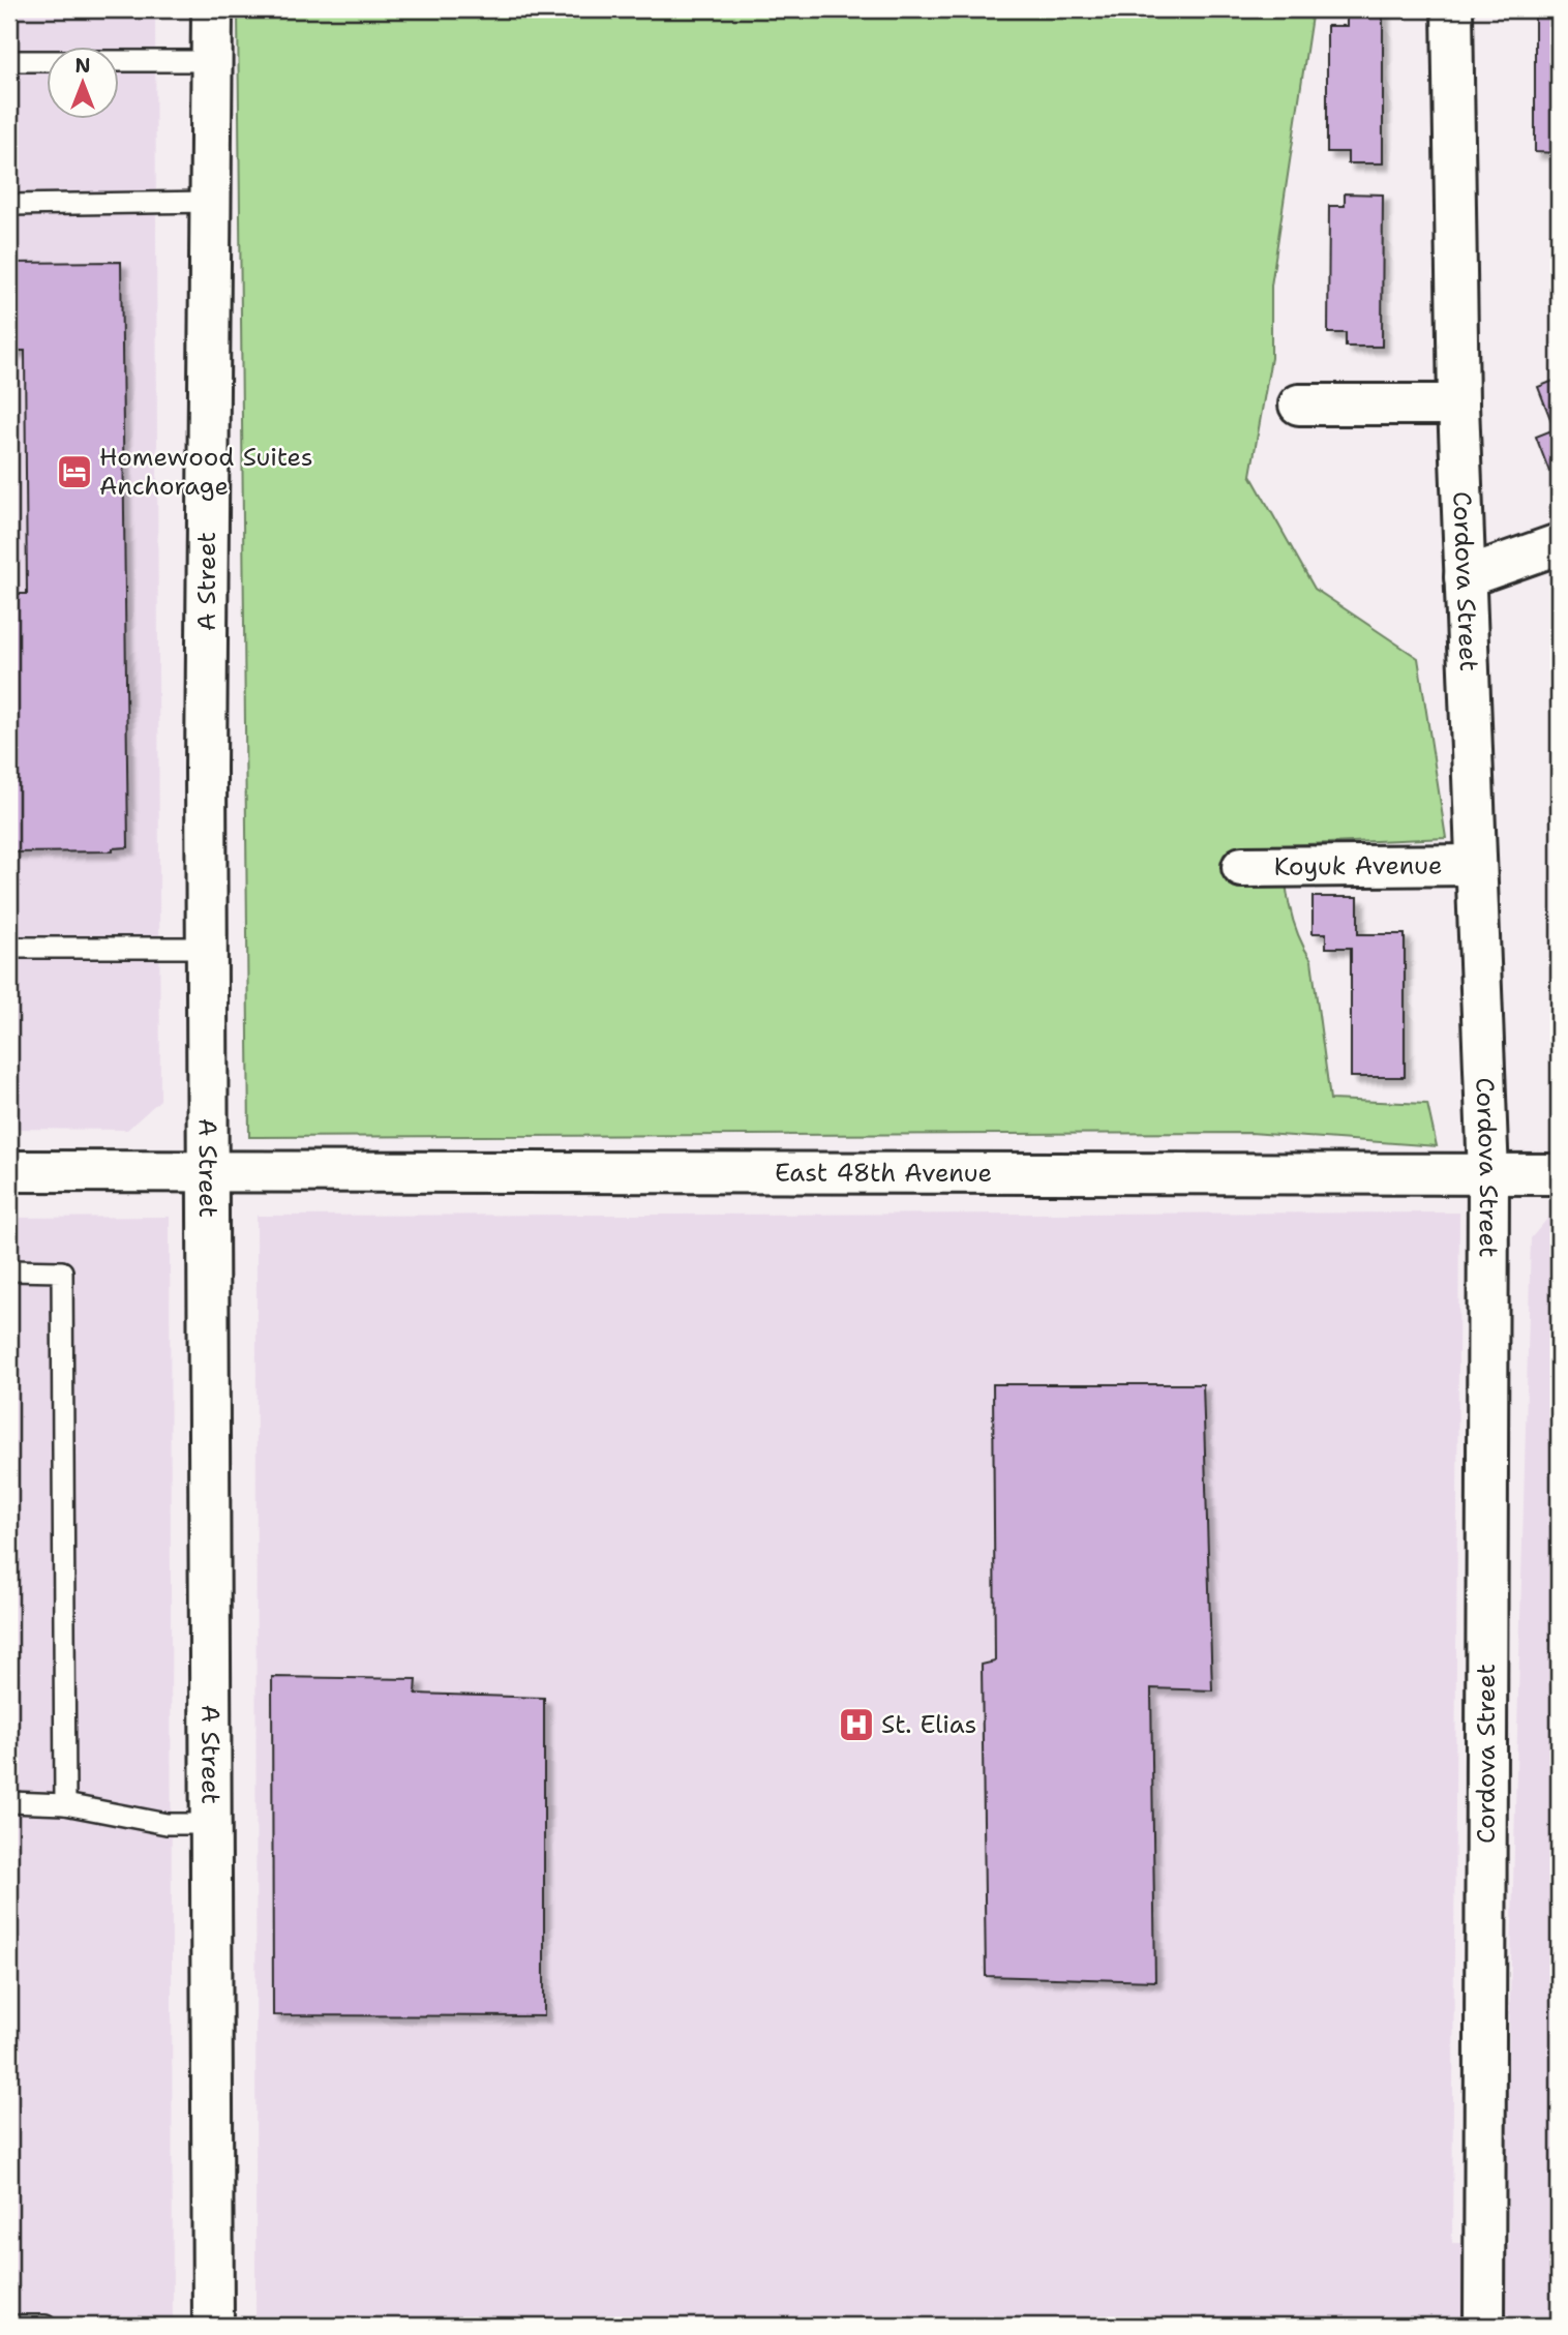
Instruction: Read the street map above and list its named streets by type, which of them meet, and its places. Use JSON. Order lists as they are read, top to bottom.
{
  "streets": {
    "street": [
      "A Street",
      "Cordova Street",
      "Koyuk Avenue",
      "East 48th Avenue"
    ]
  },
  "crossings": [
    ["A Street", "East 48th Avenue"],
    ["Cordova Street", "Koyuk Avenue"],
    ["Cordova Street", "East 48th Avenue"]
  ],
  "places": {
    "hotel": ["Homewood Suites Anchorage"],
    "hospital": ["St. Elias"]
  },
  "north": "top"
}
